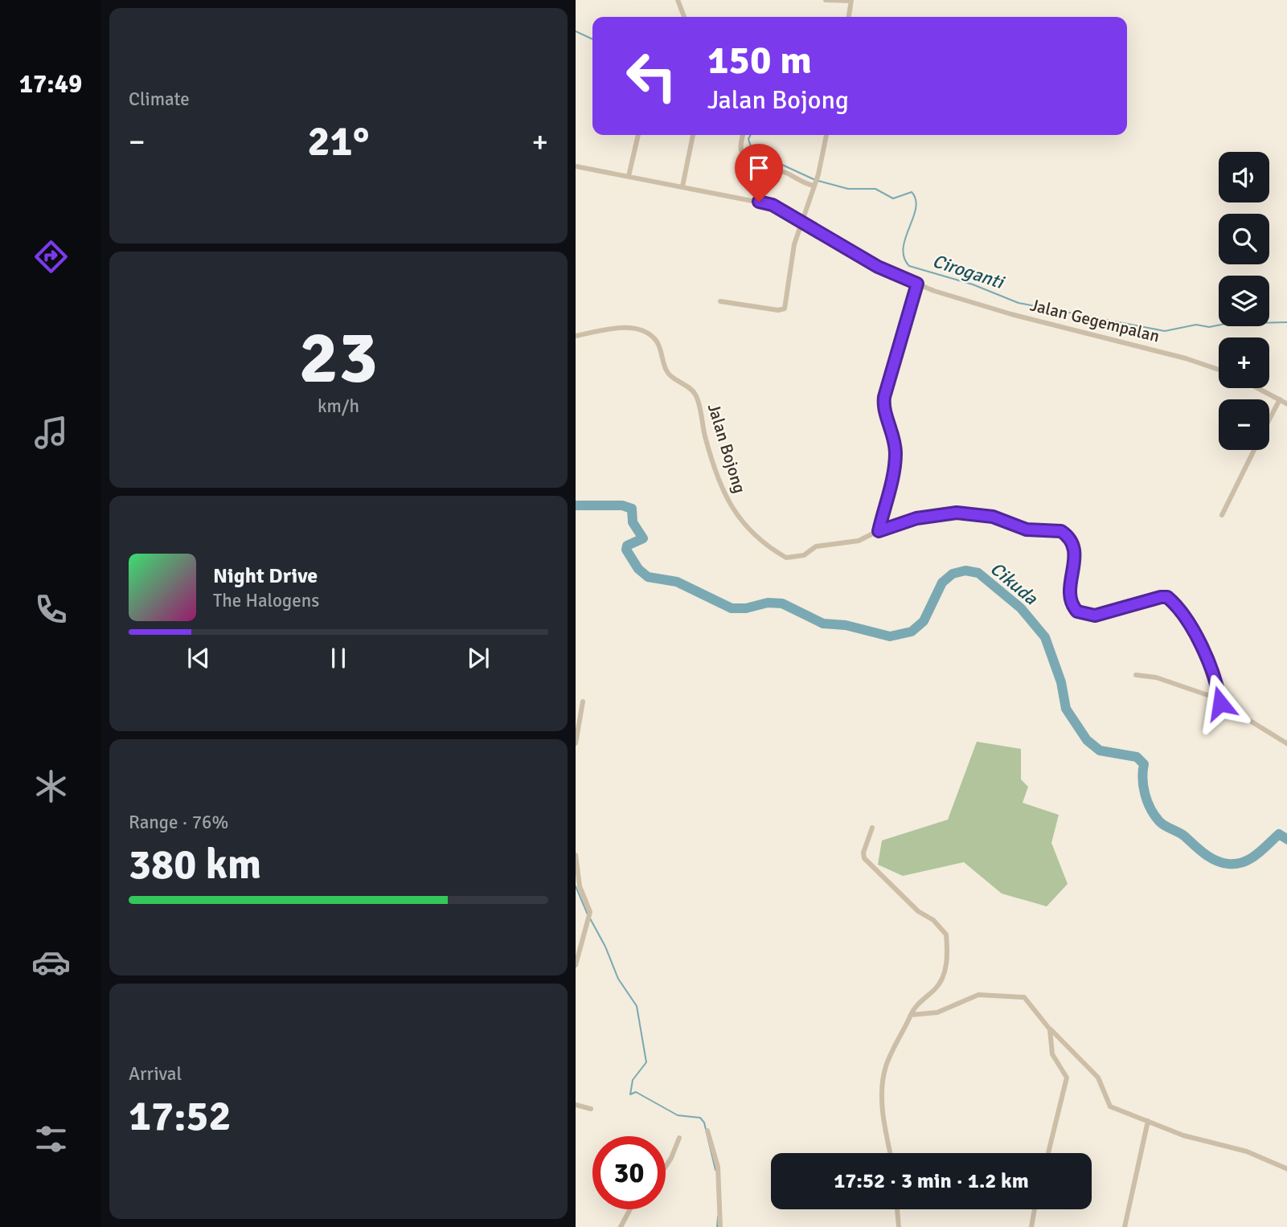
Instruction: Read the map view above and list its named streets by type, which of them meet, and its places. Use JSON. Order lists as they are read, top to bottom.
{
  "streets": {
    "street": ["Jalan Gegempalan", "Jalan Bojong"]
  },
  "water": ["Ciroganti", "Cikuda"],
  "page": {
    "tabs": "17:49",
    "tile": [
      "Climate",
      ["23", "km/h"],
      ["Range · 76%", "380 km"],
      ["Arrival", "17:52"]
    ],
    "turn": ["150 m", "Jalan Bojong"],
    "heat": ["−", "21°", "+"],
    "map_buttons": ["+", "−"],
    "song": ["Night Drive", "The Halogens"],
    "limit": "30",
    "trip": "17:52 · 3 min · 1.2 km"
  }
}
